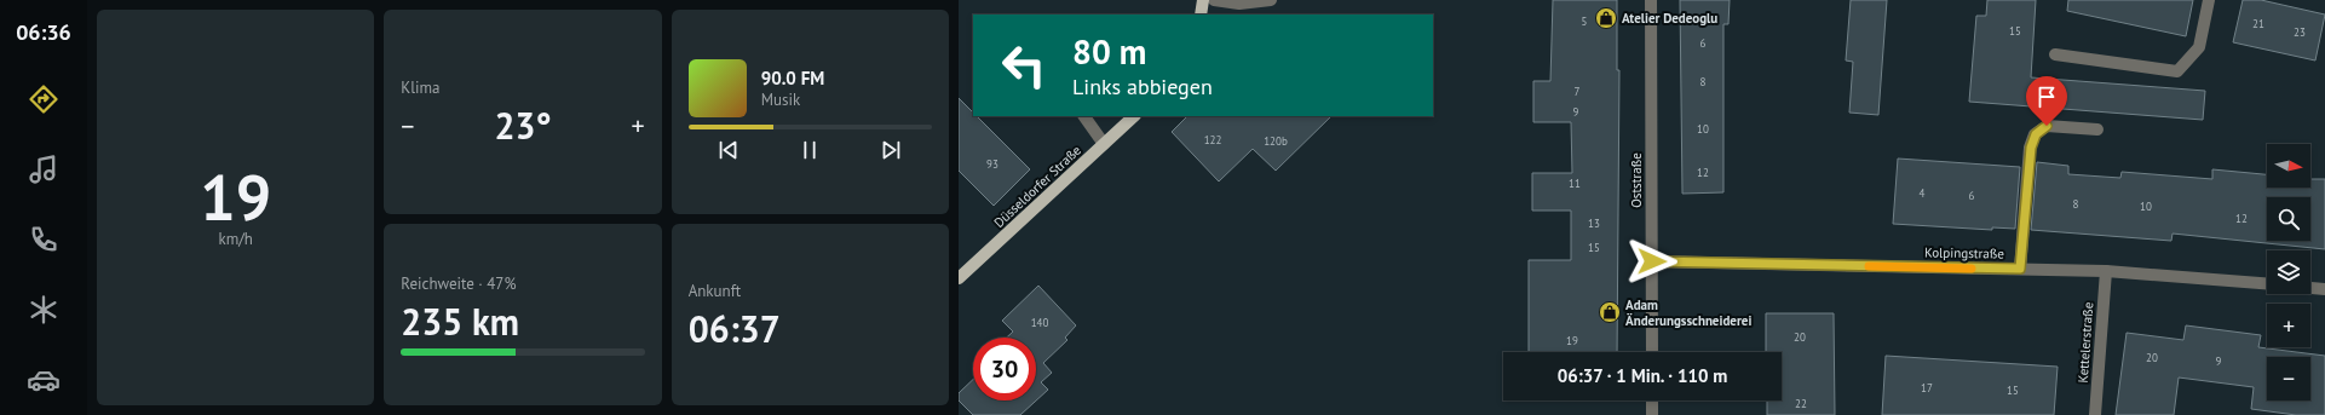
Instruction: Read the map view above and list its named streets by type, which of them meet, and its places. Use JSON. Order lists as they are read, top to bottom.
{
  "streets": {
    "main road": ["Düsseldorfer Straße"],
    "street": ["Oststraße", "Kolpingstraße", "Kettelerstraße"]
  },
  "crossings": [
    ["Oststraße", "Kolpingstraße"],
    ["Kolpingstraße", "Kettelerstraße"]
  ],
  "places": {
    "shop": ["Atelier Dedeoglu", "Adam Änderungsschneiderei"]
  },
  "house_numbers": [
    "5",
    "21",
    "15",
    "23",
    "6",
    "8",
    "7",
    "9",
    "10",
    "122",
    "120b",
    "93",
    "12",
    "11",
    "4",
    "6",
    "8",
    "10",
    "12",
    "13",
    "15",
    "140",
    "20",
    "19",
    "20",
    "9",
    "17",
    "15",
    "22"
  ],
  "north": "right",
  "page": {
    "tabs": "06:36",
    "tile": [
      ["19", "km/h"],
      "Klima",
      ["Reichweite · 47%", "235 km"],
      ["Ankunft", "06:37"]
    ],
    "turn": ["80 m", "Links abbiegen"],
    "song": ["90.0 FM", "Musik"],
    "heat": ["−", "23°", "+"],
    "map_buttons": ["+", "−"],
    "limit": "30",
    "trip": "06:37 · 1 Min. · 110 m"
  }
}
